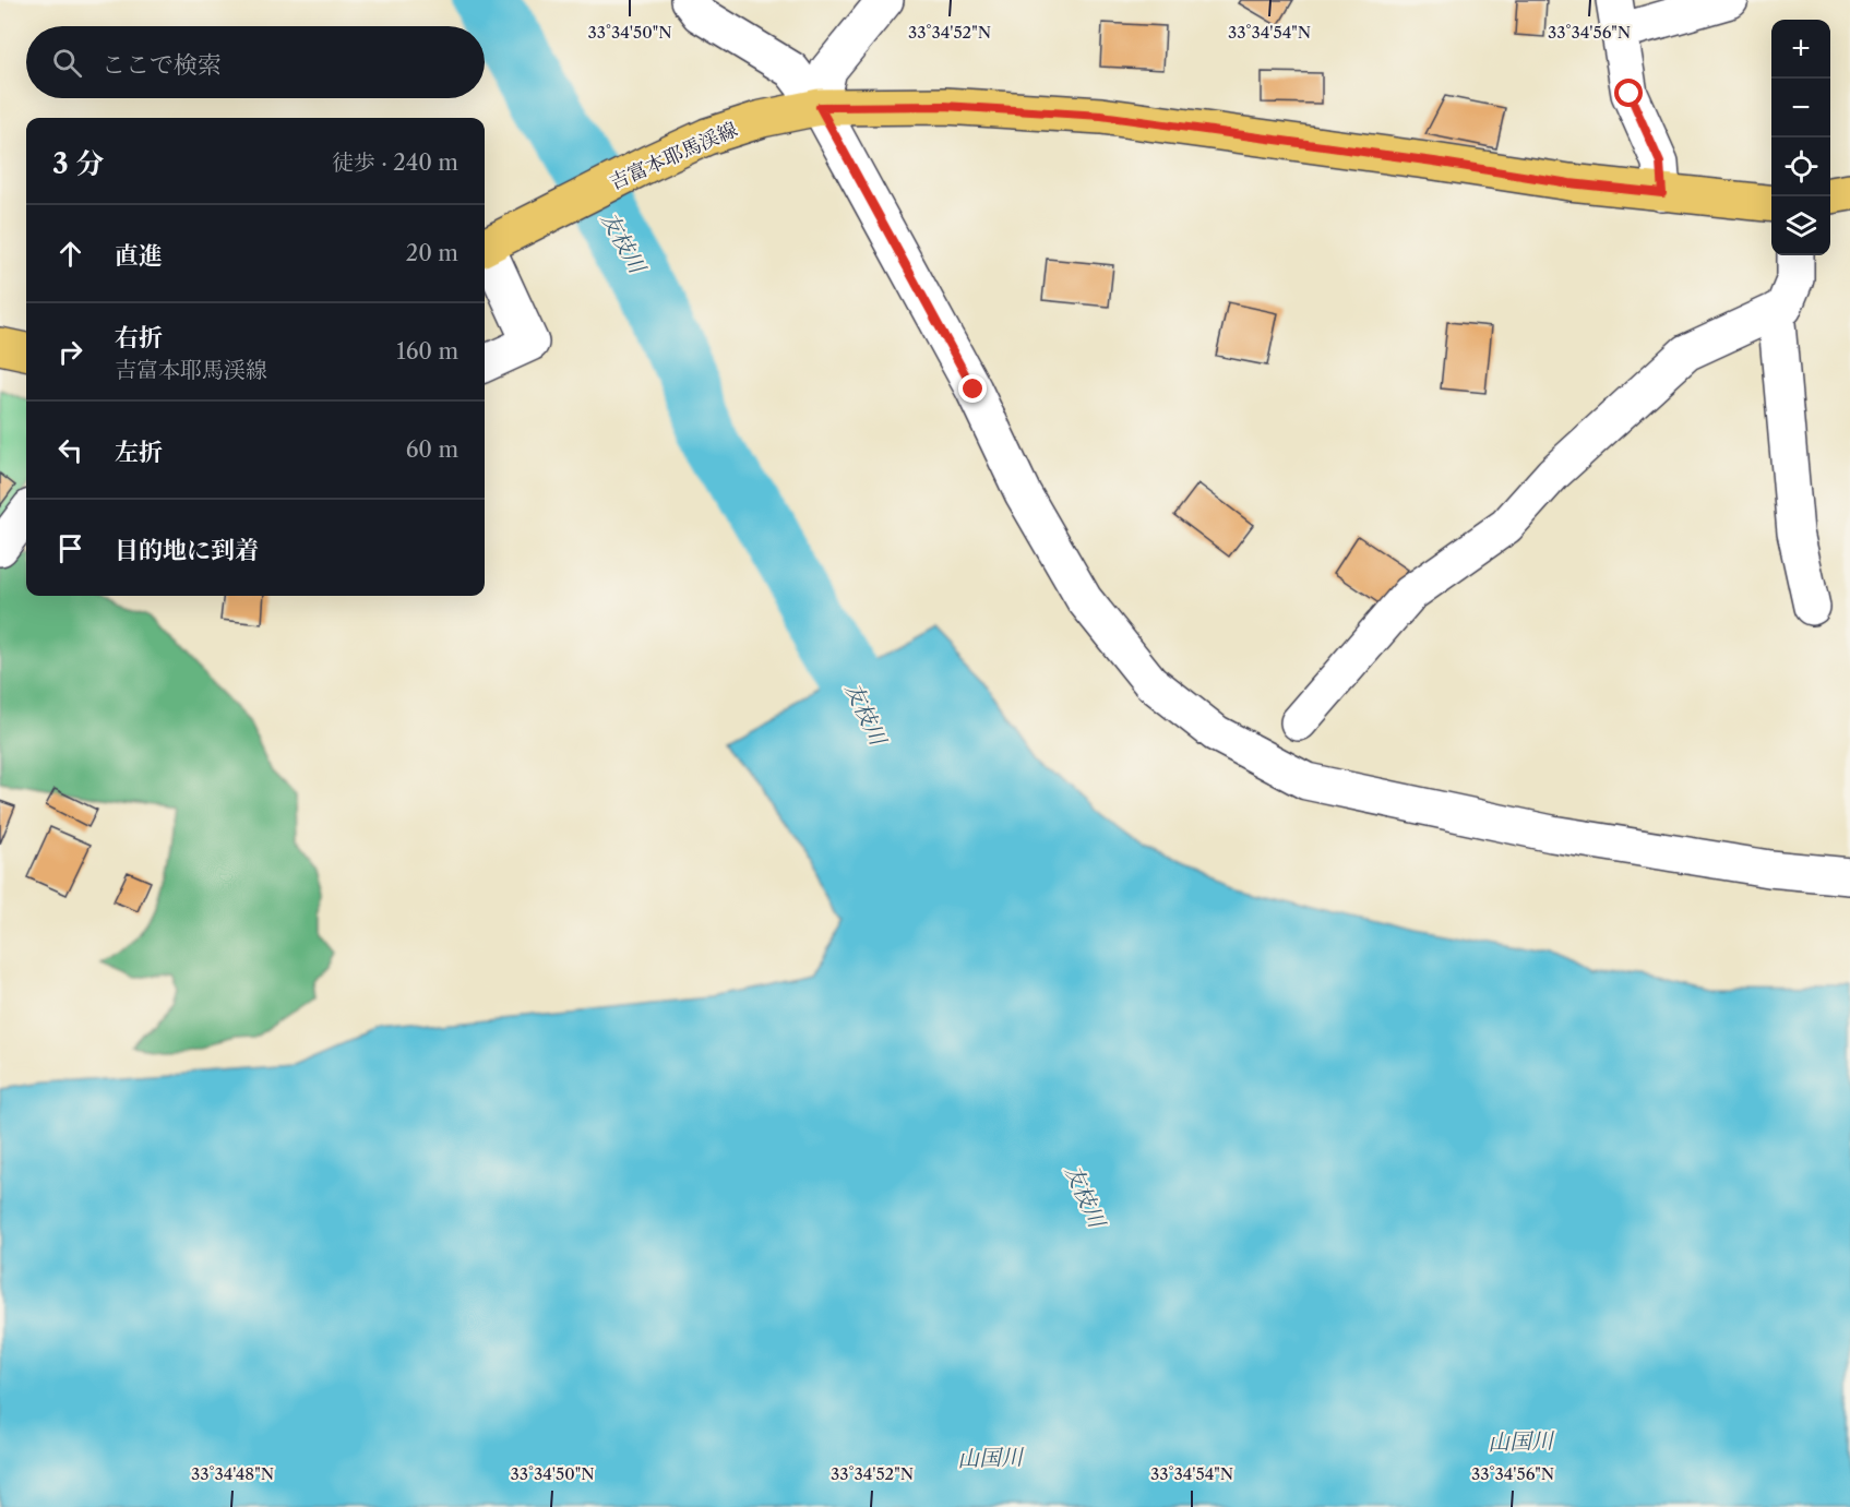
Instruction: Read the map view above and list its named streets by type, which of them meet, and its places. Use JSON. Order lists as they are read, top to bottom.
{
  "streets": {
    "main road": ["吉富本耶馬渓線"]
  },
  "water": ["友枝川", "山国川"],
  "page": {
    "map_buttons": ["+", "−"],
    "search": "ここで検索",
    "heading": ["3 分", "徒歩 · 240 m"],
    "list": [
      ["直進", "20 m"],
      ["右折", "吉富本耶馬渓線", "160 m"],
      ["左折", "60 m"],
      "目的地に到着"
    ]
  },
  "coordinates": [
    "33°34'50\"N",
    "33°34'52\"N",
    "33°34'54\"N",
    "33°34'56\"N",
    "33°34'48\"N"
  ]
}
